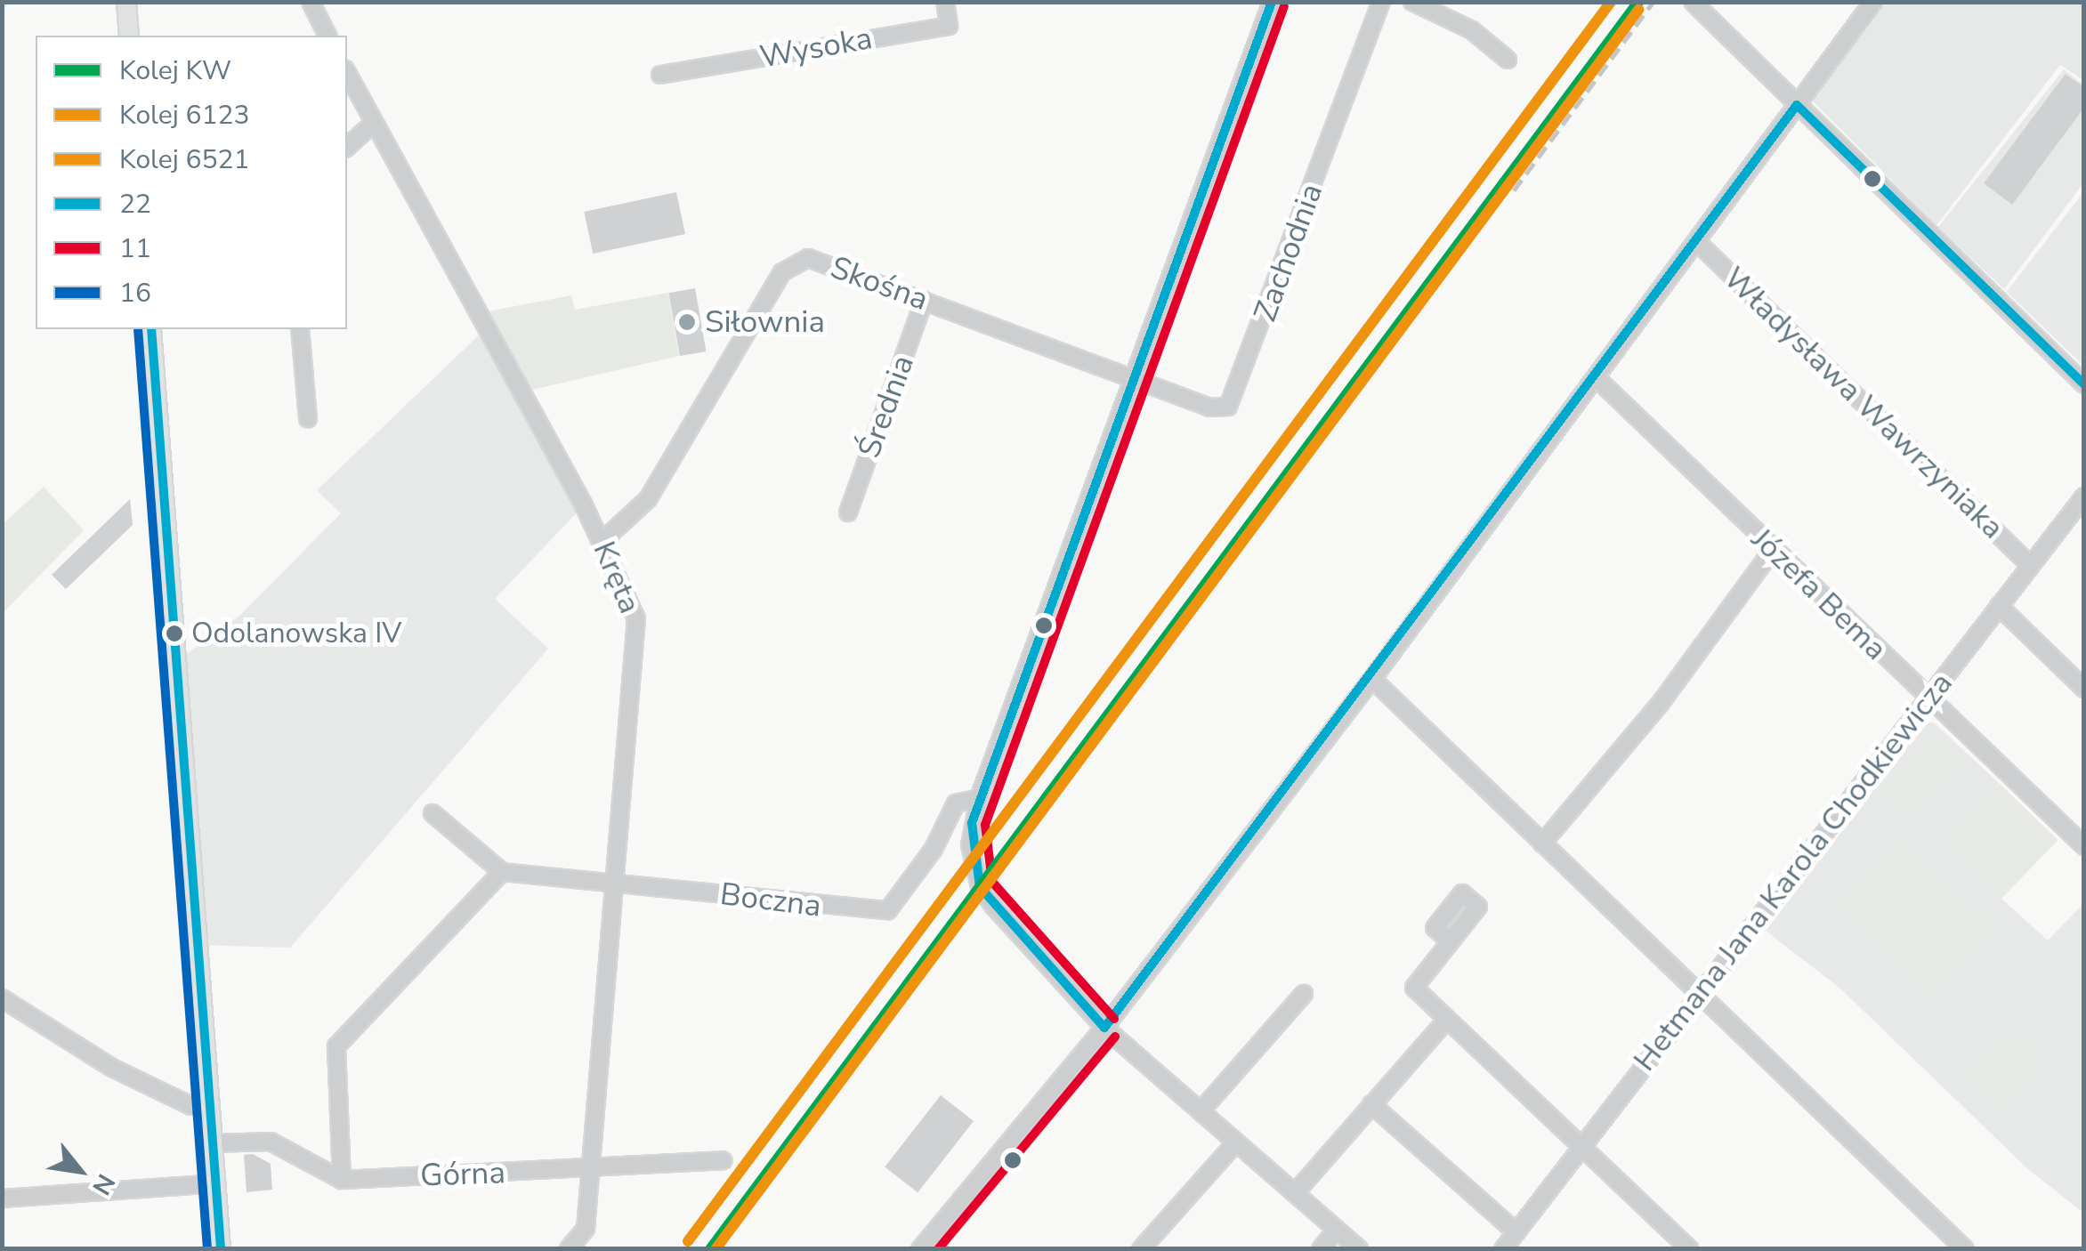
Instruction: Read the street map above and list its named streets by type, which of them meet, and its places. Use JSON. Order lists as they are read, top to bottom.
{
  "streets": {
    "street": [
      "Wysoka",
      "Zachodnia",
      "Skośna",
      "Władysława Wawrzyniaka",
      "Średnia",
      "Kręta",
      "Józefa Bema",
      "Hetmana Jana Karola Chodkiewicza",
      "Boczna",
      "Górna"
    ]
  },
  "crossings": [
    ["Zachodnia", "Skośna"],
    ["Skośna", "Średnia"],
    ["Skośna", "Kręta"],
    ["Władysława Wawrzyniaka", "Hetmana Jana Karola Chodkiewicza"],
    ["Kręta", "Boczna"],
    ["Kręta", "Górna"],
    ["Józefa Bema", "Hetmana Jana Karola Chodkiewicza"]
  ],
  "places": ["Siłownia", "Odolanowska IV"],
  "lines": [
    "rail line KW",
    "rail line 6521",
    "transit line 22",
    "transit line 11",
    "rail line 6123",
    "transit line 16"
  ],
  "legend": [
    "Kolej KW",
    "Kolej 6123",
    "Kolej 6521",
    "22",
    "11",
    "16"
  ],
  "north": "bottom right"
}
